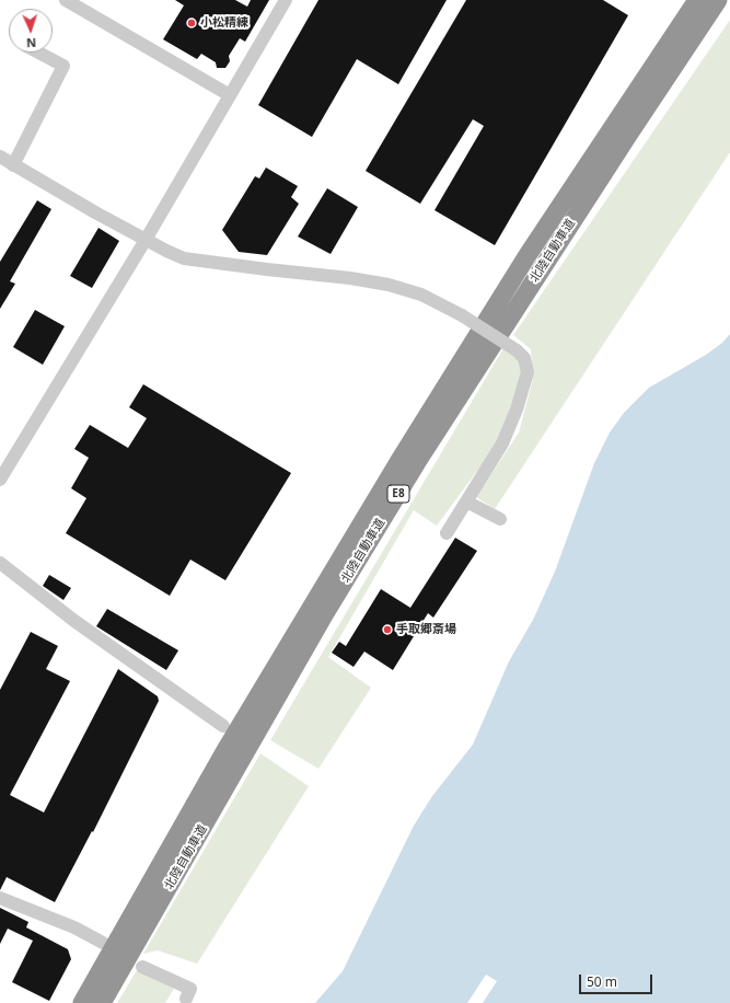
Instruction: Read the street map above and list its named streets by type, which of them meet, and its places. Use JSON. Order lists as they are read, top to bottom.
{
  "streets": {
    "highway": ["北陸自動車道", "E8"]
  },
  "places": ["小松精練", "手取郷斎場"],
  "scale_bar": "50 m",
  "north": "bottom"
}
